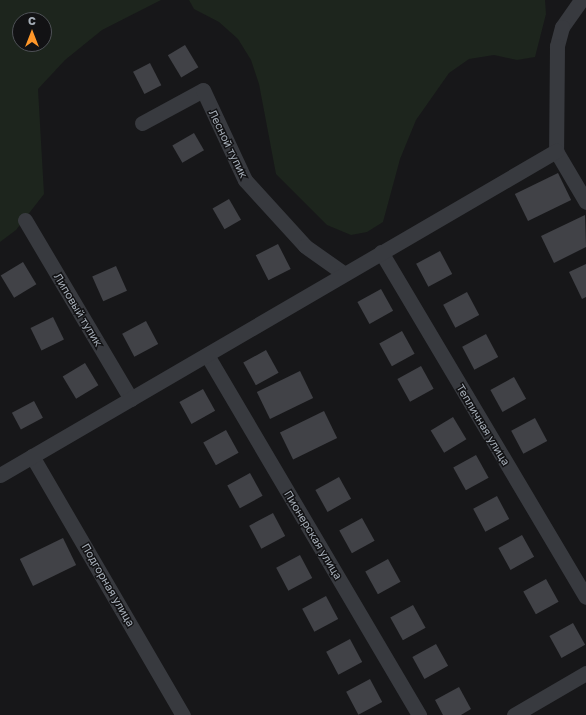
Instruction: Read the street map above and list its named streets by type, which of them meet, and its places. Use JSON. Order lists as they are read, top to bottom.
{
  "streets": {
    "street": [
      "Лесной тупик",
      "Липовый тупик",
      "Тепличная улица",
      "Пионерская улица",
      "Подгорная улица"
    ]
  },
  "north": "top"
}
